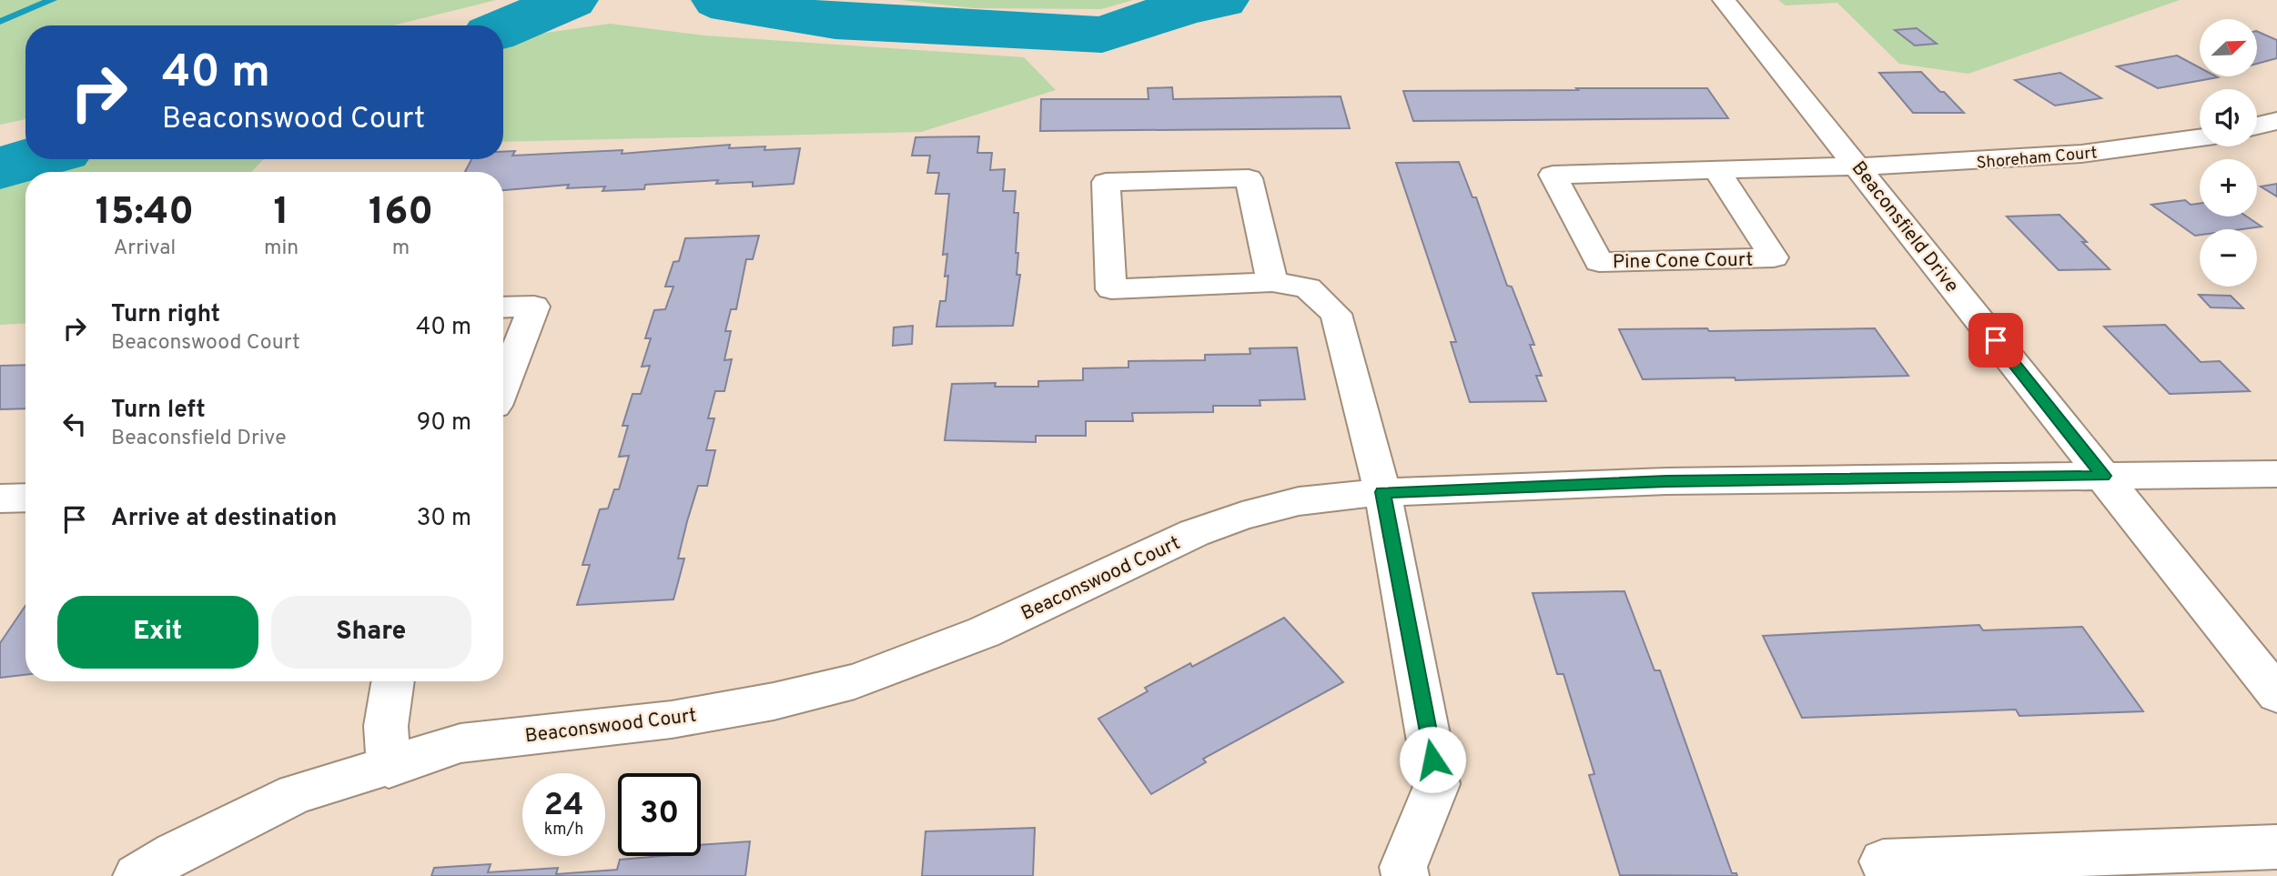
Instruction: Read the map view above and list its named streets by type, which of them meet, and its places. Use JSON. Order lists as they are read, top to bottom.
{
  "streets": {
    "street": [
      "Shoreham Court",
      "Beaconsfield Drive",
      "Pine Cone Court",
      "Beaconswood Court"
    ]
  },
  "crossings": [
    ["Shoreham Court", "Beaconsfield Drive"],
    ["Shoreham Court", "Pine Cone Court"],
    ["Beaconsfield Drive", "Pine Cone Court"],
    ["Beaconsfield Drive", "Beaconswood Court"]
  ],
  "north": "top right",
  "page": {
    "map_buttons": ["+", "−"],
    "turn": ["40 m", "Beaconswood Court"],
    "eta": [
      "15:40",
      "Arrival",
      "1",
      "min",
      "160",
      "m"
    ],
    "list": [
      {
        "name": "Turn right",
        "note": "Beaconswood Court",
        "value": "40 m"
      },
      {
        "name": "Turn left",
        "note": "Beaconsfield Drive",
        "value": "90 m"
      },
      {
        "name": "Arrive at destination",
        "value": "30 m"
      }
    ],
    "buttons": ["Exit", "Share"],
    "speed": "24 km/h",
    "limit": "30"
  }
}
